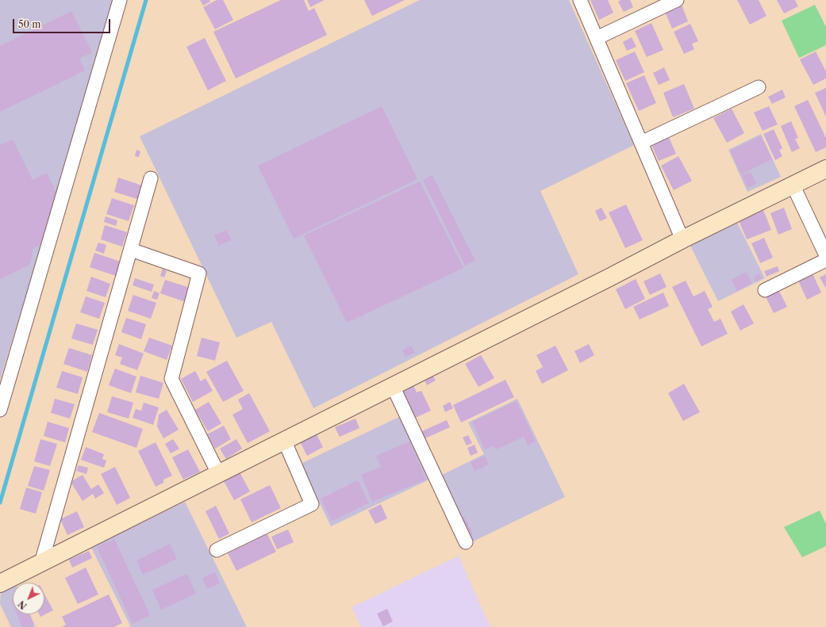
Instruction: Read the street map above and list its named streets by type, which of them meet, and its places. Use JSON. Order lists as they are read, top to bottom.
{
  "scale_bar": "50 m",
  "north": "bottom left"
}
